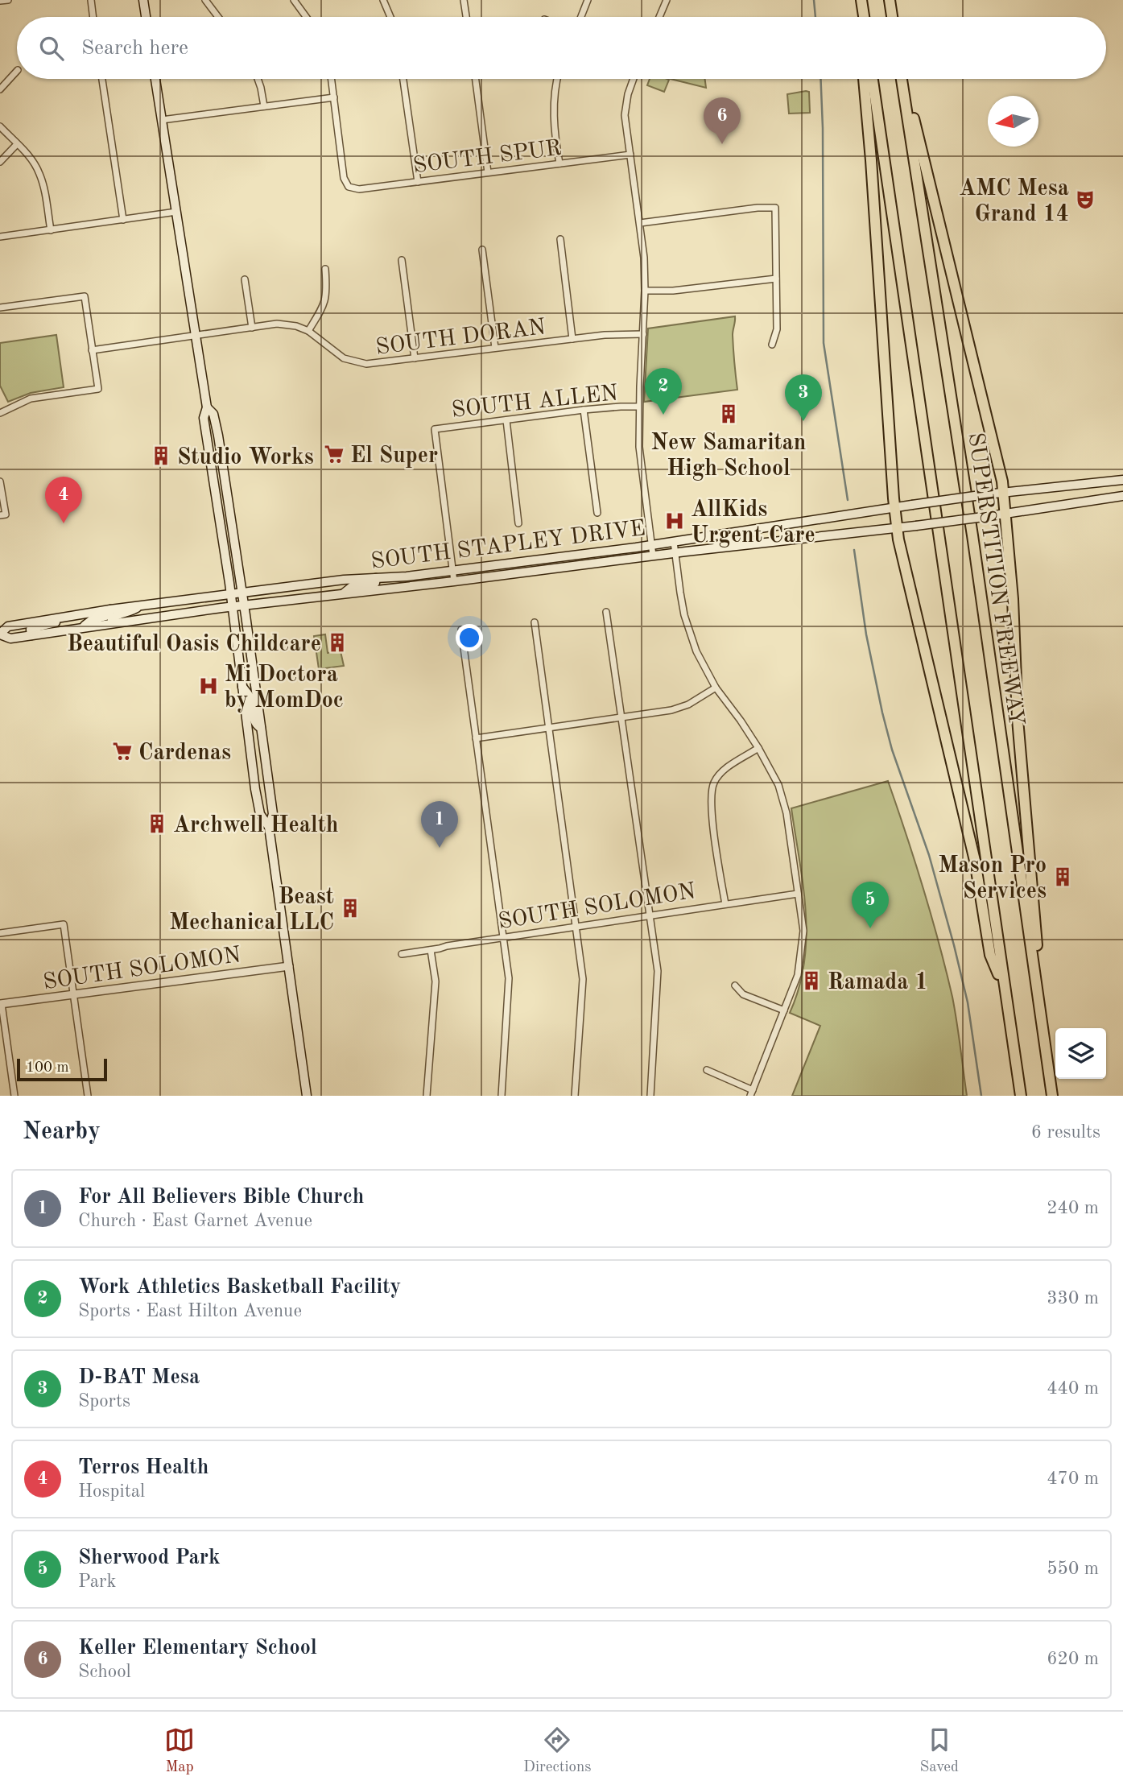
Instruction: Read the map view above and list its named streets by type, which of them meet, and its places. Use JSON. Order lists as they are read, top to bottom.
{
  "streets": {
    "highway": ["SUPERSTITION FREEWAY"],
    "main road": ["SOUTH STAPLEY DRIVE"],
    "street": [
      "SOUTH SPUR",
      "SOUTH DORAN",
      "SOUTH ALLEN",
      "SOUTH SOLOMON"
    ]
  },
  "crossings": [
    ["SOUTH ALLEN", "SOUTH STAPLEY DRIVE"]
  ],
  "places": {
    "theatre": ["AMC Mesa Grand 14"],
    "building": [
      "New Samaritan High School",
      "Studio Works",
      "Beautiful Oasis Childcare",
      "Archwell Health",
      "Mason Pro Services",
      "Beast Mechanical LLC",
      "Ramada 1"
    ],
    "supermarket": ["El Super", "Cardenas"],
    "hospital": ["AllKids Urgent Care", "Mi Doctora by MomDoc"]
  },
  "scale_bar": "100 m",
  "north": "left",
  "page": {
    "search": "Search here",
    "pins": [
      "6",
      "2",
      "3",
      "4",
      "1",
      "5"
    ],
    "scale": "100 m",
    "heading": ["Nearby", "6 results"],
    "list": [
      {
        "mark": "1",
        "name": "For All Believers Bible Church",
        "note": "Church · East Garnet Avenue",
        "value": "240 m"
      },
      {
        "mark": "2",
        "name": "Work Athletics Basketball Facility",
        "note": "Sports · East Hilton Avenue",
        "value": "330 m"
      },
      {
        "mark": "3",
        "name": "D-BAT Mesa",
        "note": "Sports",
        "value": "440 m"
      },
      {
        "mark": "4",
        "name": "Terros Health",
        "note": "Hospital",
        "value": "470 m"
      },
      {
        "mark": "5",
        "name": "Sherwood Park",
        "note": "Park",
        "value": "550 m"
      },
      {
        "mark": "6",
        "name": "Keller Elementary School",
        "note": "School",
        "value": "620 m"
      }
    ],
    "nav": ["Map", "Directions", "Saved"]
  }
}
